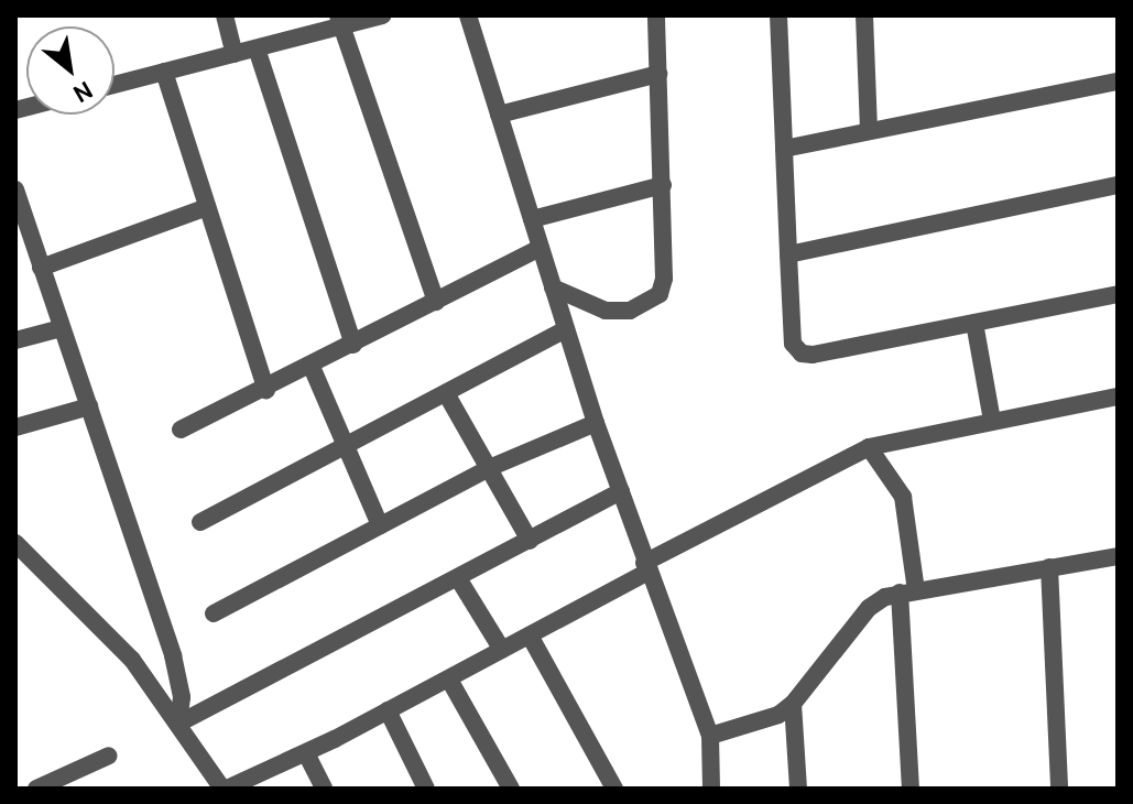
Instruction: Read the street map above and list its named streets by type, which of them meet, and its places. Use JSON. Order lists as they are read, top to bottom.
{
  "north": "bottom right"
}
